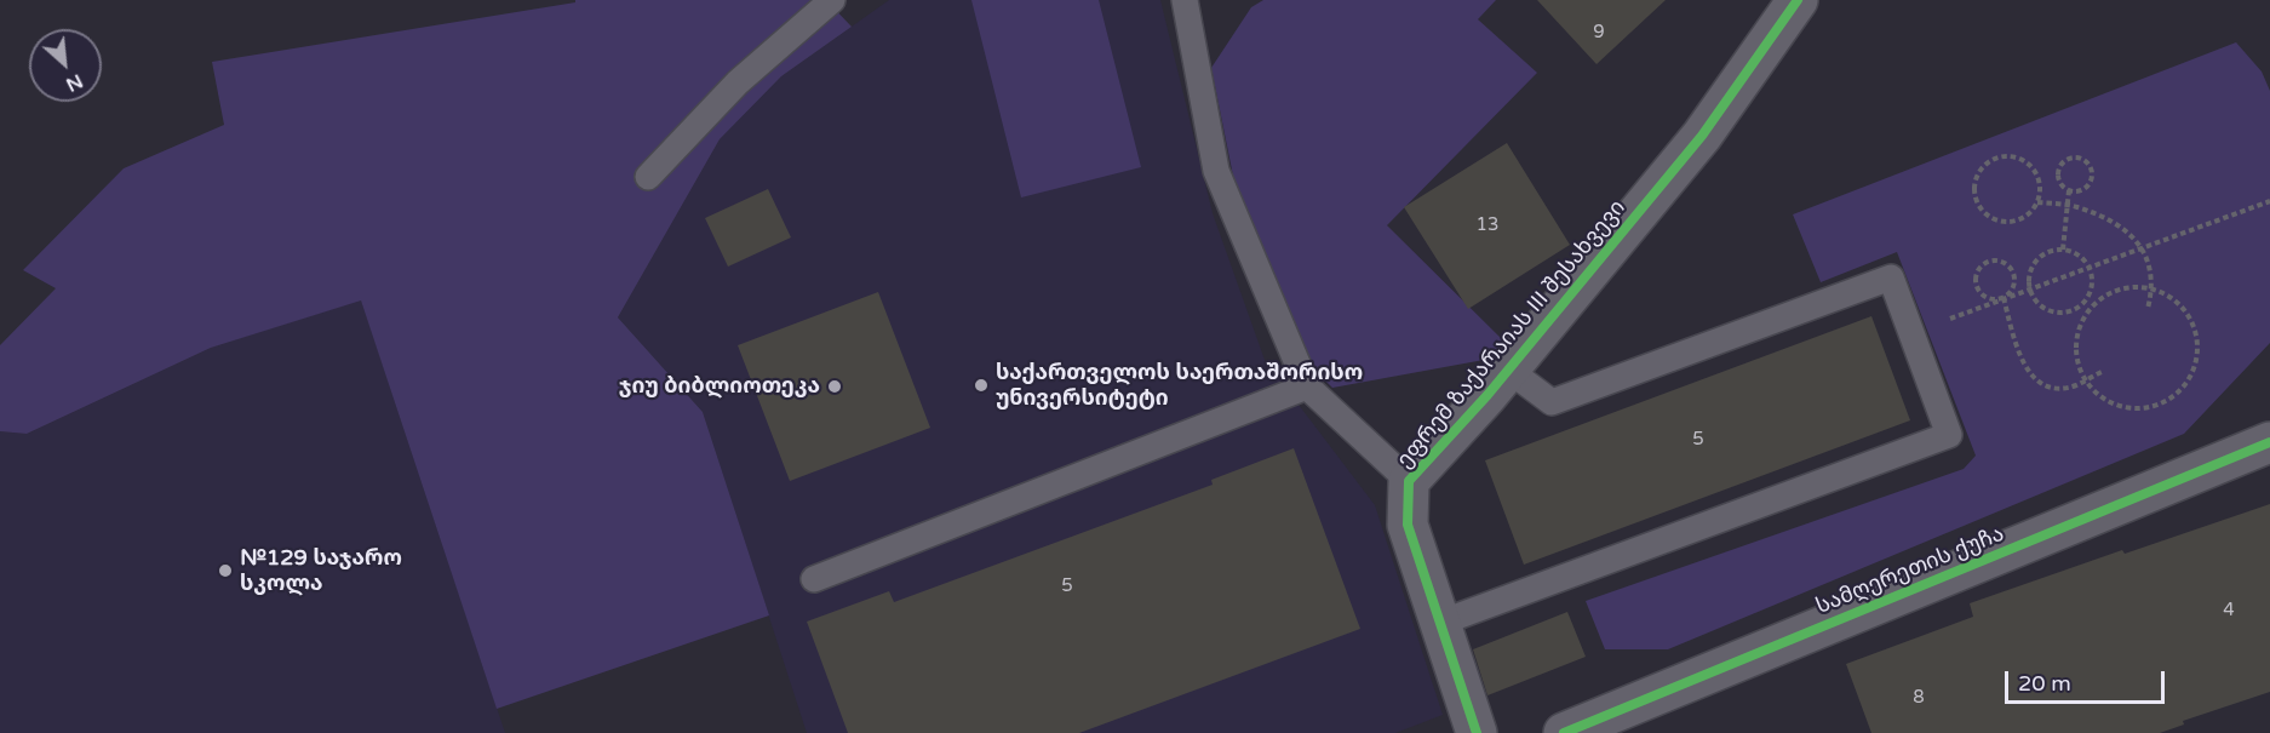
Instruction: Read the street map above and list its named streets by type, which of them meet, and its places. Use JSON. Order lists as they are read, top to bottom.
{
  "streets": {
    "street": ["ეფრემ ზაქარაიას III შესახვევი", "სამღერეთის ქუჩა"]
  },
  "places": ["საქართველოს საერთაშორისო უნივერსიტეტი", "ჯიუ ბიბლიოთეკა", "№129 საჯარო სკოლა"],
  "house_numbers": [
    "9",
    "13",
    "5",
    "5",
    "4",
    "8"
  ],
  "scale_bar": "20 m",
  "north": "bottom right"
}
